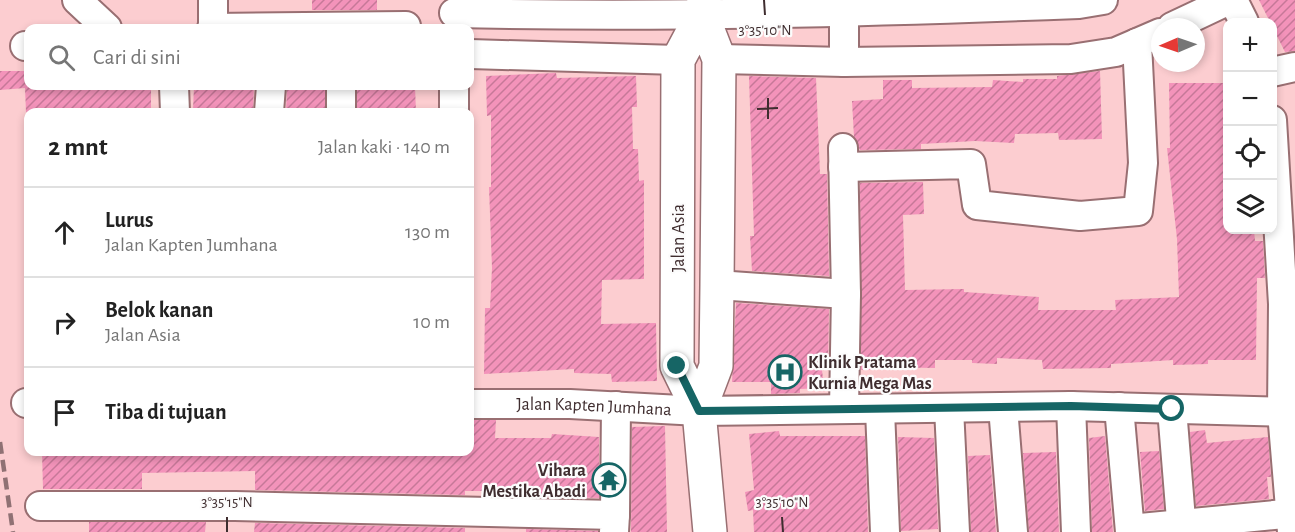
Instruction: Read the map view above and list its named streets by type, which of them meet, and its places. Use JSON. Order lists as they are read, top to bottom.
{
  "streets": {
    "main road": ["Jalan Asia"],
    "street": ["Jalan Kapten Jumhana"]
  },
  "crossings": [
    ["Jalan Asia", "Jalan Kapten Jumhana"]
  ],
  "places": {
    "hospital": ["Klinik Pratama Kurnia Mega Mas"],
    "temple": ["Vihara Mestika Abadi"]
  },
  "north": "left",
  "page": {
    "map_buttons": ["+", "−"],
    "search": "Cari di sini",
    "heading": ["2 mnt", "Jalan kaki · 140 m"],
    "list": [
      ["Lurus", "Jalan Kapten Jumhana", "130 m"],
      ["Belok kanan", "Jalan Asia", "10 m"],
      "Tiba di tujuan"
    ]
  },
  "coordinates": ["3°35'10\"N", "3°35'15\"N"]
}
